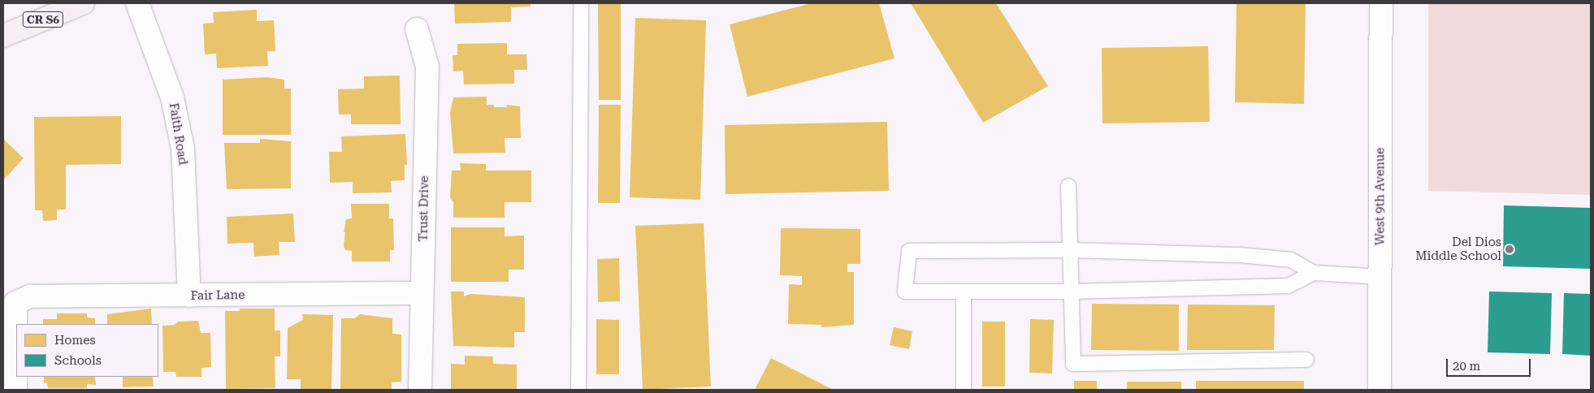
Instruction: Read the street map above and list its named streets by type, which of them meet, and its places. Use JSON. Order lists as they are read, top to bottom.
{
  "streets": {
    "main road": ["CR S6"],
    "street": [
      "Faith Road",
      "West 9th Avenue",
      "Trust Drive",
      "Fair Lane"
    ]
  },
  "crossings": [
    ["Faith Road", "Fair Lane"],
    ["Trust Drive", "Fair Lane"]
  ],
  "places": ["Del Dios Middle School"],
  "legend": ["Homes", "Schools"],
  "scale_bar": "20 m"
}
